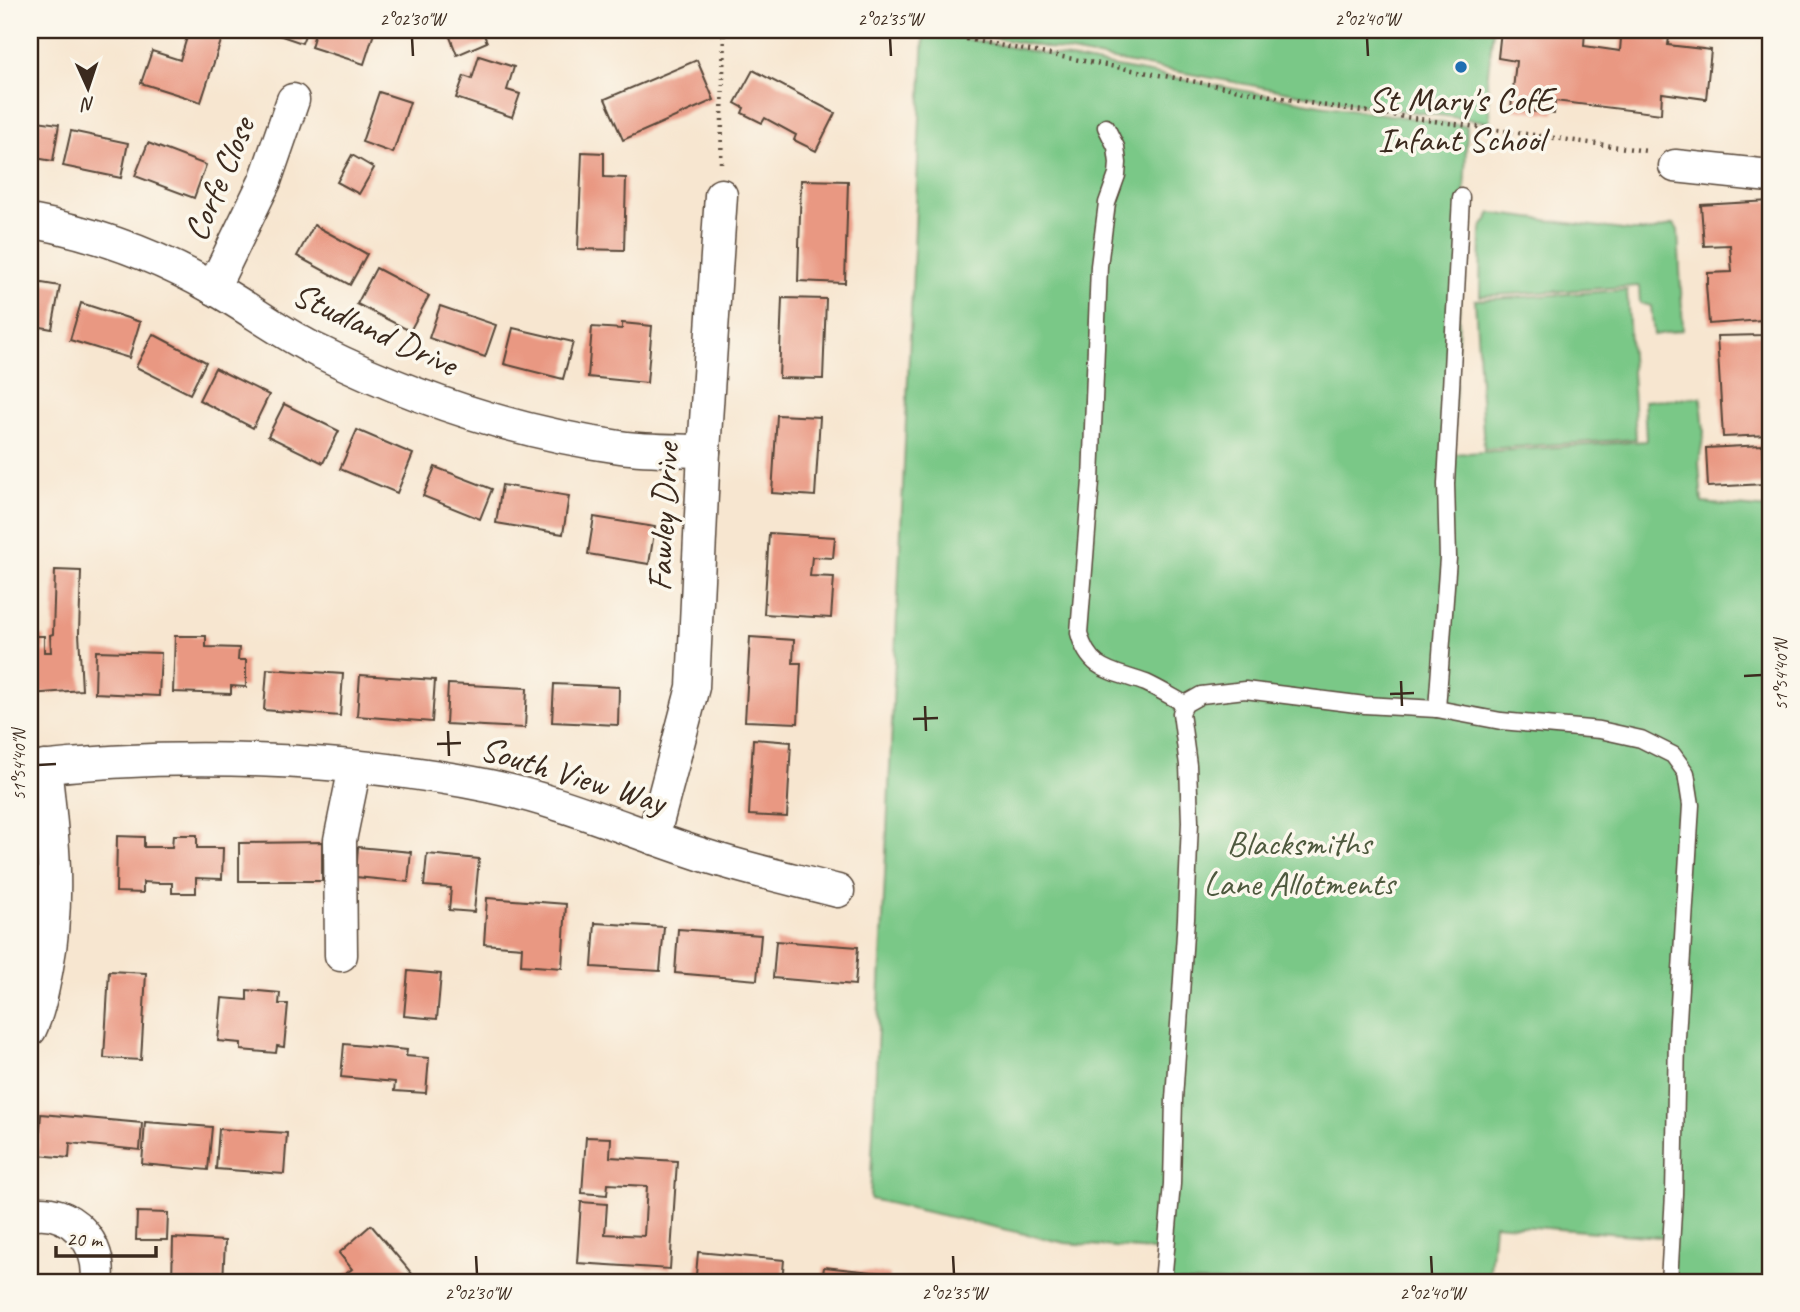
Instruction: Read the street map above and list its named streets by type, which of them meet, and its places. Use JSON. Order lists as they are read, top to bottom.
{
  "streets": {
    "street": [
      "Corfe Close",
      "Studland Drive",
      "Fawley Drive",
      "South View Way"
    ]
  },
  "crossings": [
    ["Corfe Close", "Studland Drive"],
    ["Studland Drive", "Fawley Drive"],
    ["Fawley Drive", "South View Way"]
  ],
  "parks": ["Blacksmiths Lane Allotments"],
  "places": ["St Mary's CofE Infant School"],
  "scale_bar": "20 m",
  "north": "bottom",
  "coordinates": [
    "2°02'30\"W",
    "2°02'35\"W",
    "2°02'40\"W",
    "51°54'40\"N"
  ]
}
